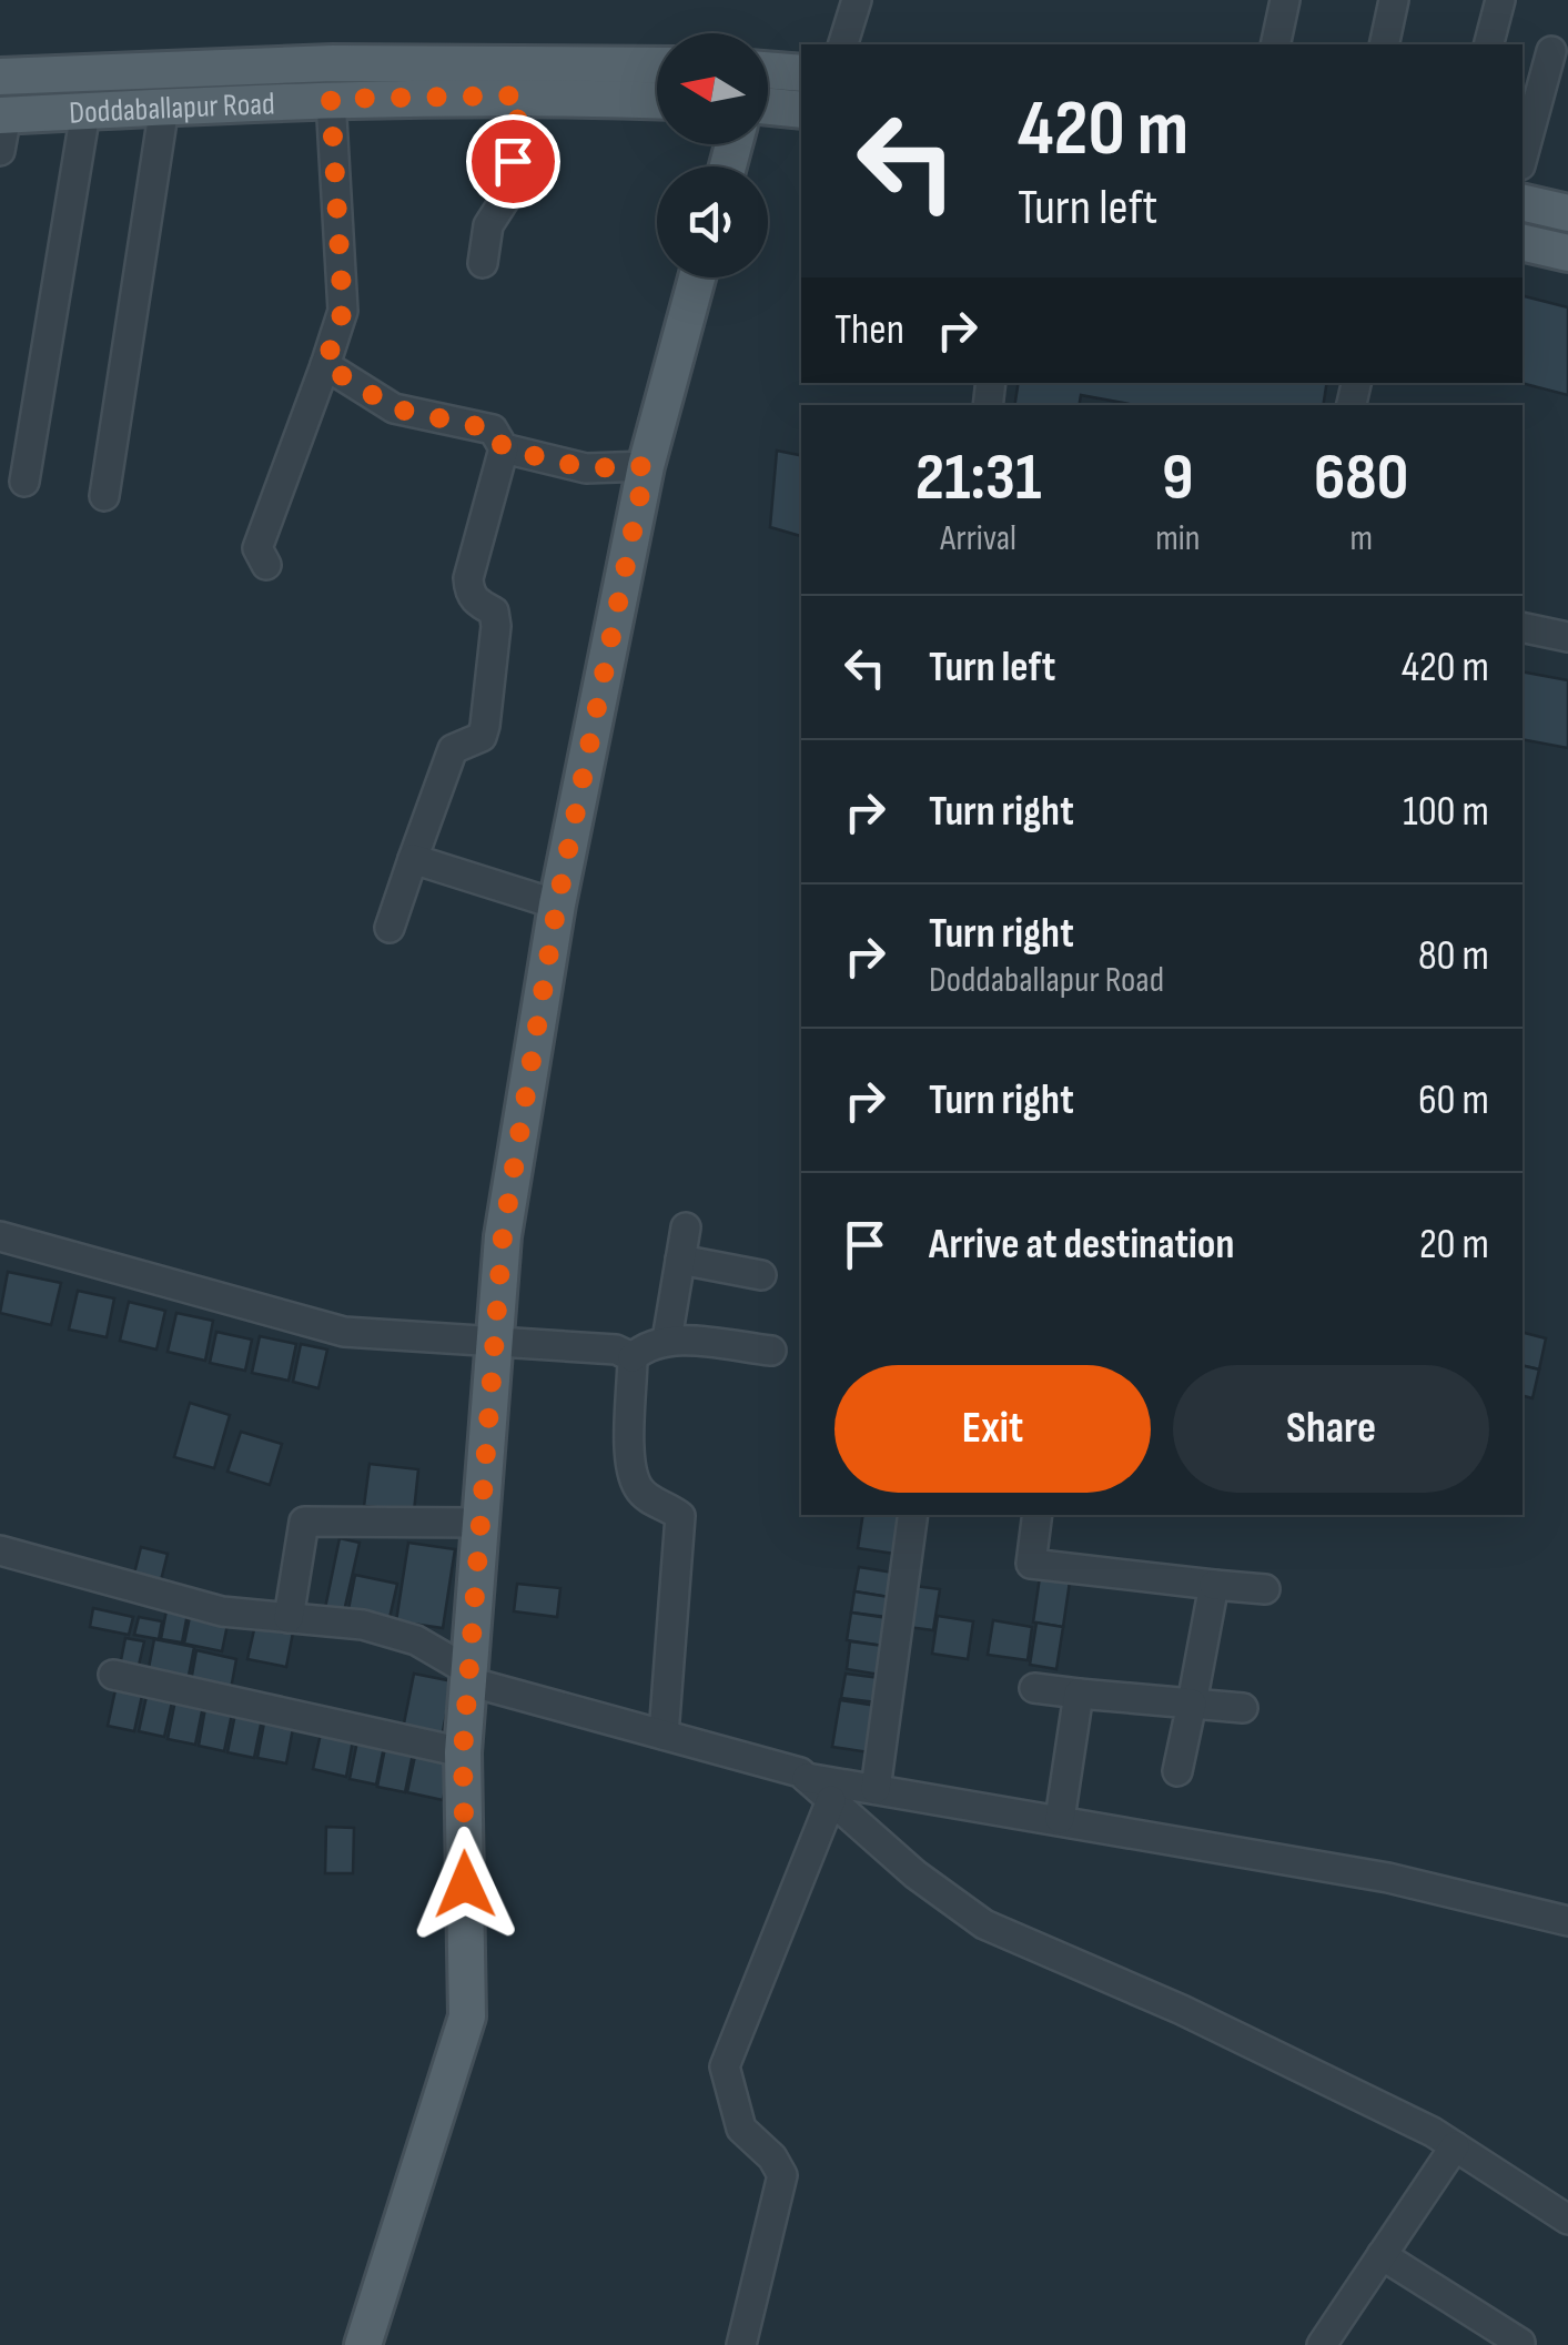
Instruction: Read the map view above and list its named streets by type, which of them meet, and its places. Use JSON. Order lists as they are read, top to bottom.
{
  "streets": {
    "main road": ["Doddaballapur Road"]
  },
  "north": "left",
  "page": {
    "turn": ["420 m", "Turn left"],
    "then": "Then",
    "eta": [
      "21:31",
      "Arrival",
      "9",
      "min",
      "680",
      "m"
    ],
    "list": [
      {
        "name": "Turn left",
        "value": "420 m"
      },
      {
        "name": "Turn right",
        "value": "100 m"
      },
      {
        "name": "Turn right",
        "note": "Doddaballapur Road",
        "value": "80 m"
      },
      {
        "name": "Turn right",
        "value": "60 m"
      },
      {
        "name": "Arrive at destination",
        "value": "20 m"
      }
    ],
    "buttons": ["Exit", "Share"]
  }
}
